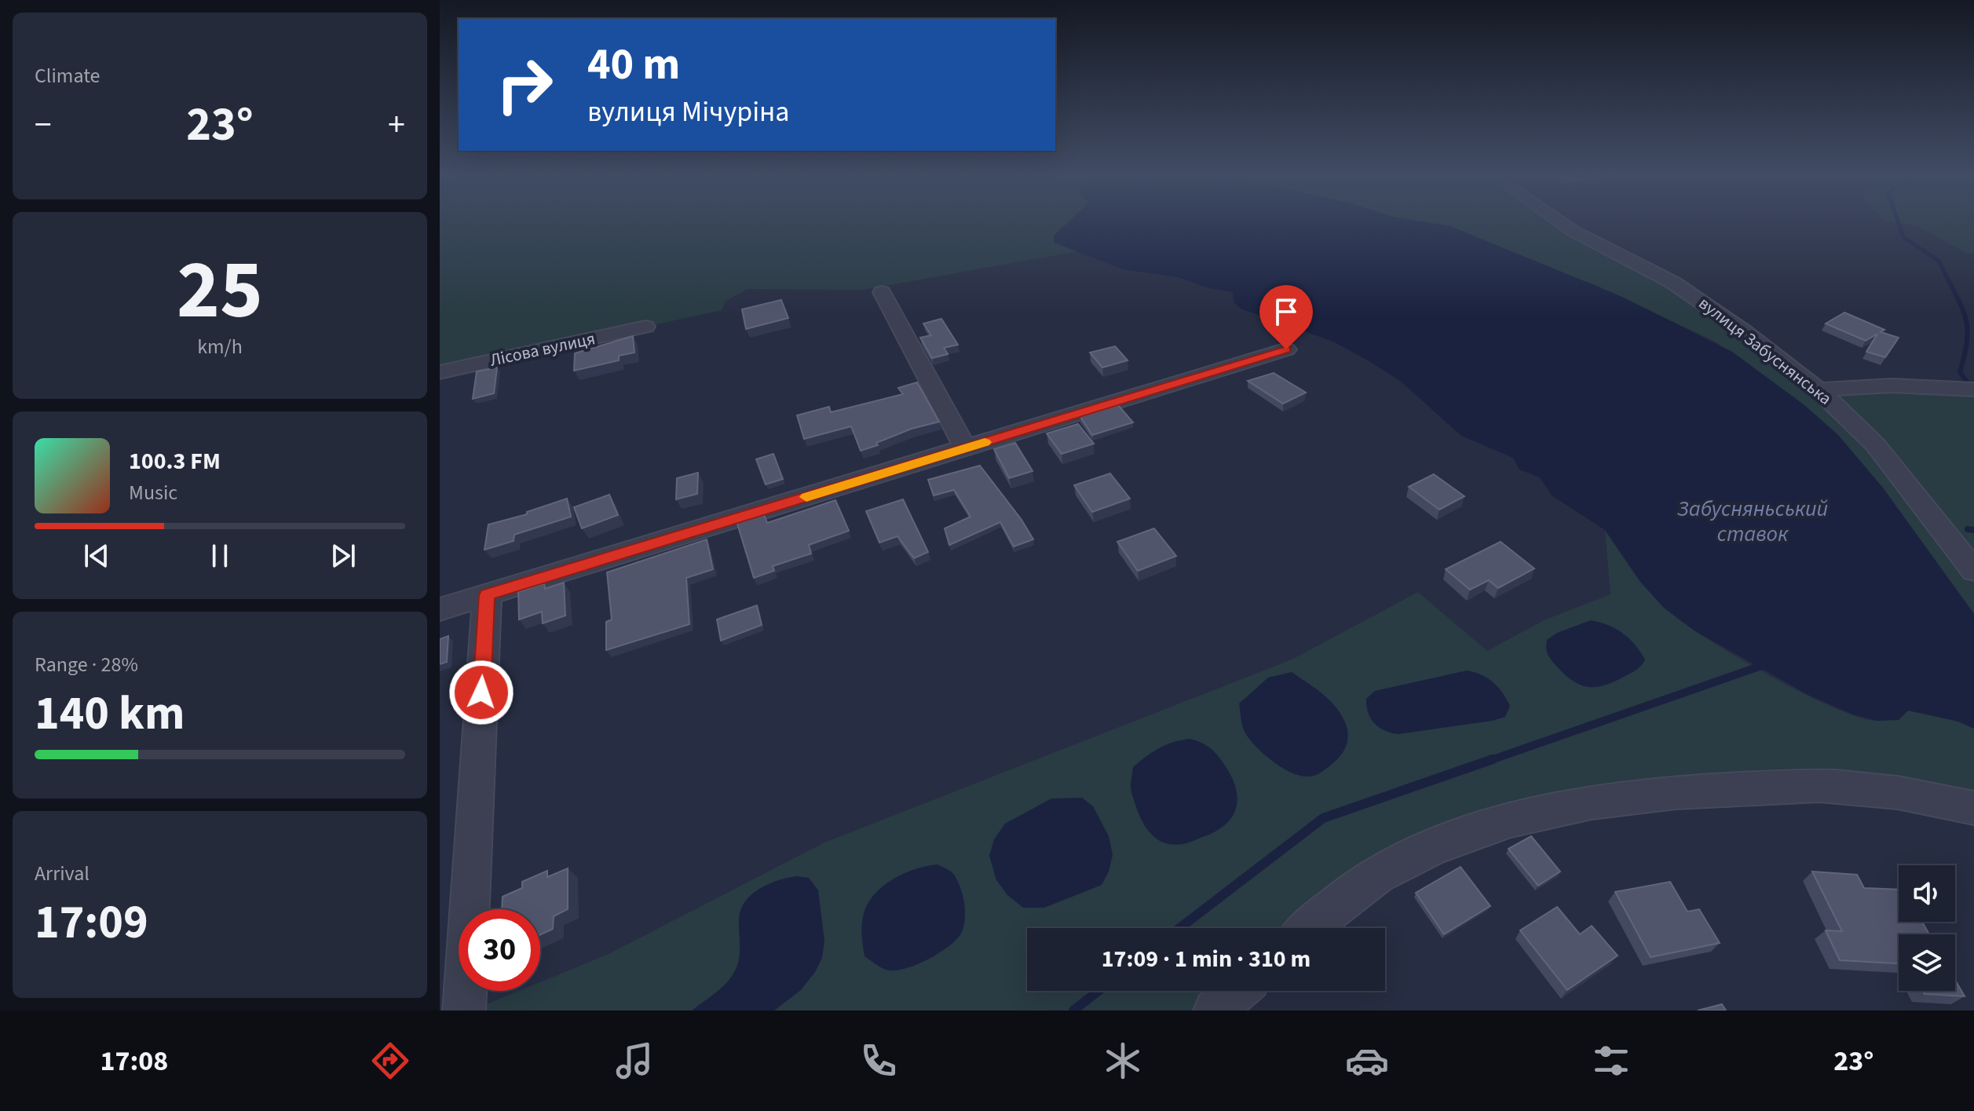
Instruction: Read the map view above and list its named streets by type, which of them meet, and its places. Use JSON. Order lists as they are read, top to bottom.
{
  "streets": {
    "street": ["Лісова вулиця", "вулиця Забуснянська"]
  },
  "water": ["Забусняньський ставок"],
  "page": {
    "tile": [
      "Climate",
      ["25", "km/h"],
      ["Range · 28%", "140 km"],
      ["Arrival", "17:09"]
    ],
    "turn": ["40 m", "вулиця Мічуріна"],
    "heat": ["−", "23°", "+"],
    "song": ["100.3 FM", "Music"],
    "limit": "30",
    "trip": "17:09 · 1 min · 310 m",
    "tabs": ["17:08", "23°"]
  }
}
